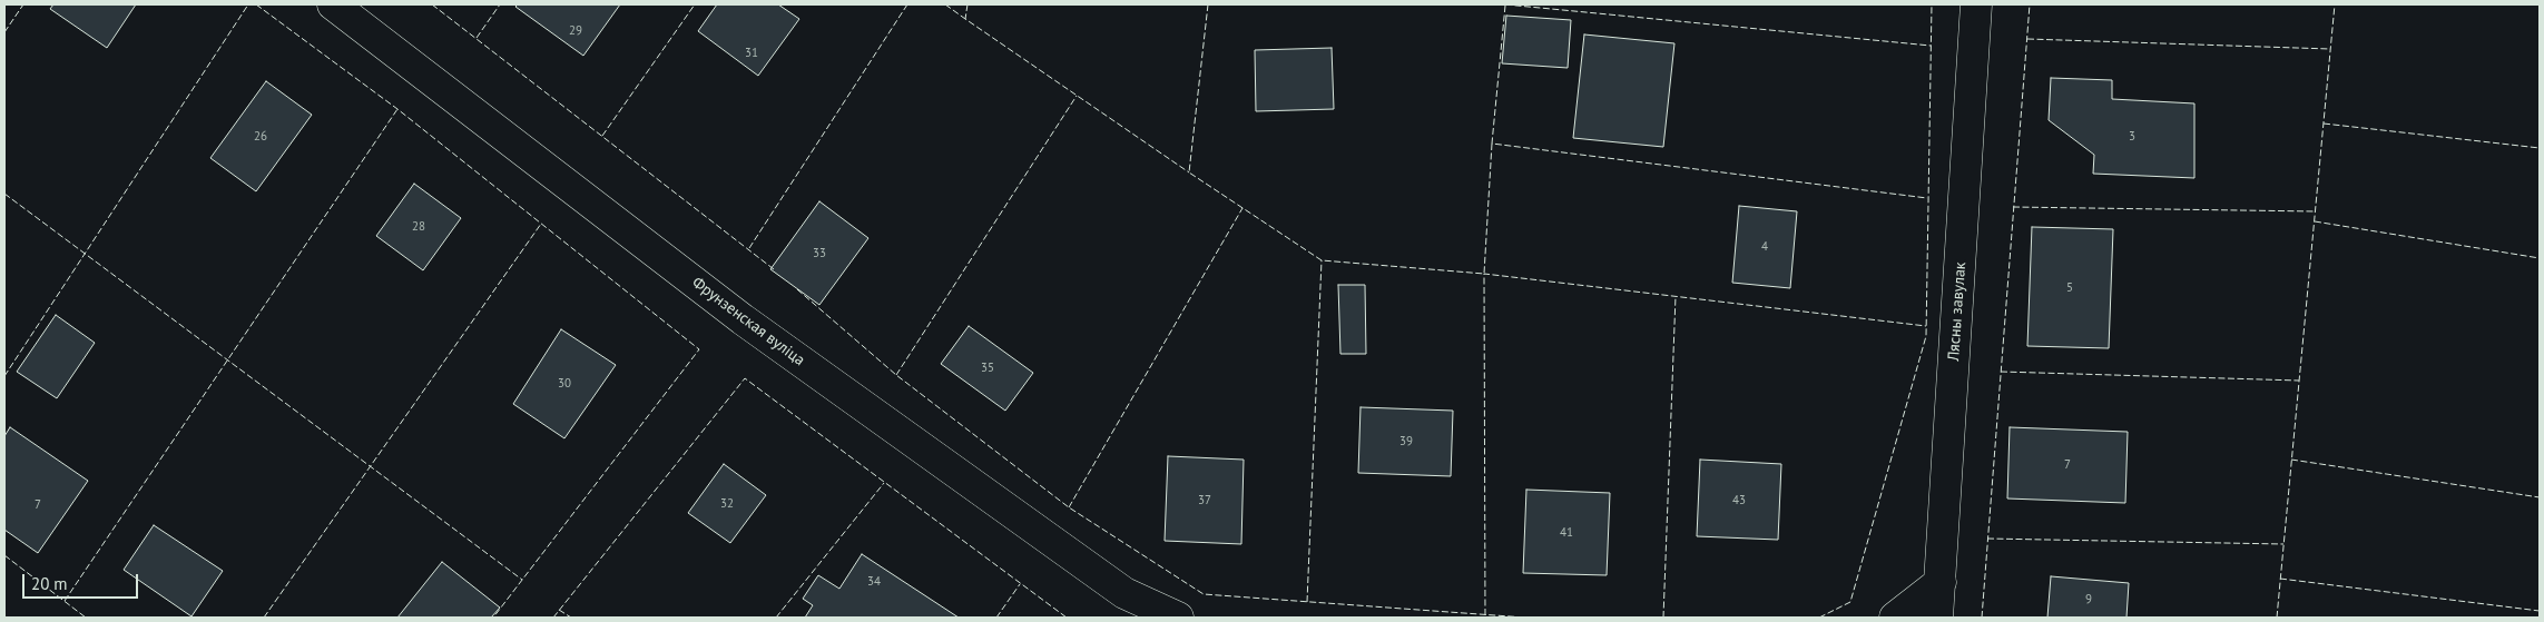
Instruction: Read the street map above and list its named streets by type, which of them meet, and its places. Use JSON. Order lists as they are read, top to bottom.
{
  "streets": {
    "street": ["Лясны завулак", "Фрунзенская вуліца"]
  },
  "house_numbers": [
    "29",
    "31",
    "26",
    "3",
    "28",
    "4",
    "33",
    "5",
    "35",
    "30",
    "39",
    "7",
    "37",
    "43",
    "32",
    "7",
    "41",
    "34",
    "9"
  ],
  "scale_bar": "20 m"
}
